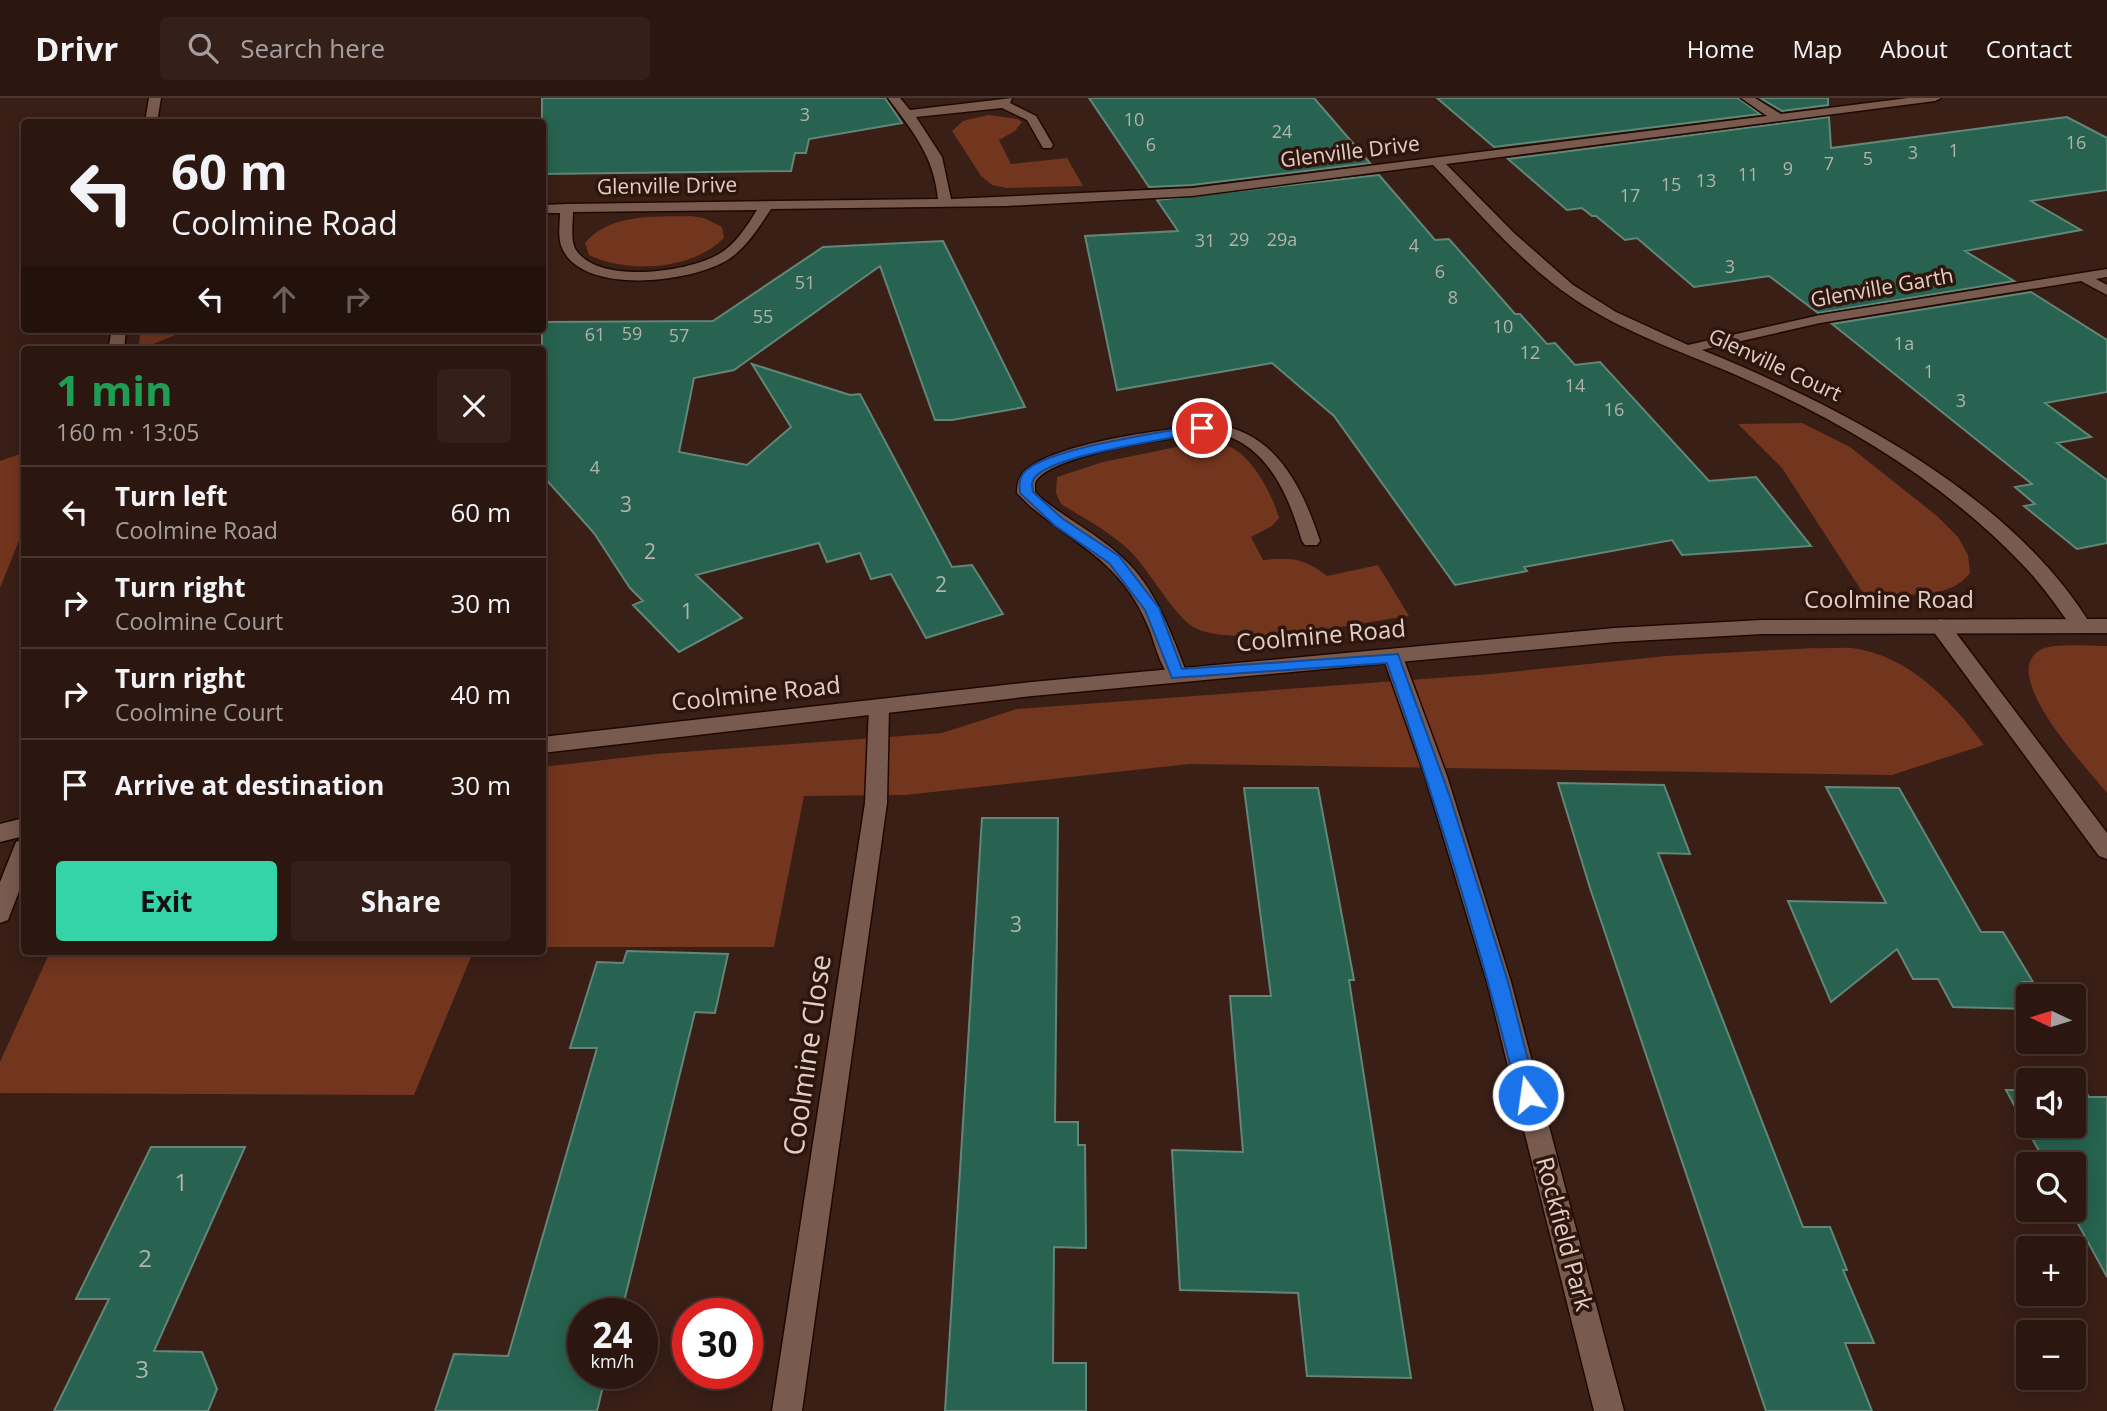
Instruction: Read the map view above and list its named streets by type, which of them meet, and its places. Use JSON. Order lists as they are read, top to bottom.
{
  "streets": {
    "street": [
      "Glenville Drive",
      "Glenville Garth",
      "Glenville Court",
      "Coolmine Road",
      "Coolmine Close",
      "Rockfield Park"
    ]
  },
  "crossings": [
    ["Glenville Drive", "Glenville Court"],
    ["Glenville Garth", "Glenville Court"],
    ["Glenville Court", "Coolmine Road"],
    ["Coolmine Road", "Coolmine Close"],
    ["Coolmine Road", "Rockfield Park"]
  ],
  "house_numbers": [
    "3",
    "10",
    "24",
    "16",
    "6",
    "1",
    "3",
    "5",
    "7",
    "9",
    "11",
    "13",
    "15",
    "17",
    "29",
    "29a",
    "31",
    "4",
    "3",
    "6",
    "51",
    "8",
    "55",
    "10",
    "59",
    "61",
    "57",
    "1a",
    "12",
    "1",
    "14",
    "3",
    "16",
    "4",
    "3",
    "2",
    "2",
    "1",
    "3",
    "1",
    "2",
    "3"
  ],
  "north": "left",
  "page": {
    "header": "Drivr",
    "search": "Search here",
    "nav": [
      "Home",
      "Map",
      "About",
      "Contact"
    ],
    "turn": ["60 m", "Coolmine Road"],
    "heading": ["1 min", "160 m · 13:05"],
    "list": [
      {
        "name": "Turn left",
        "note": "Coolmine Road",
        "value": "60 m"
      },
      {
        "name": "Turn right",
        "note": "Coolmine Court",
        "value": "30 m"
      },
      {
        "name": "Turn right",
        "note": "Coolmine Court",
        "value": "40 m"
      },
      {
        "name": "Arrive at destination",
        "value": "30 m"
      }
    ],
    "buttons": ["Exit", "Share"],
    "map_buttons": ["+", "−"],
    "speed": "24 km/h",
    "limit": "30"
  }
}
